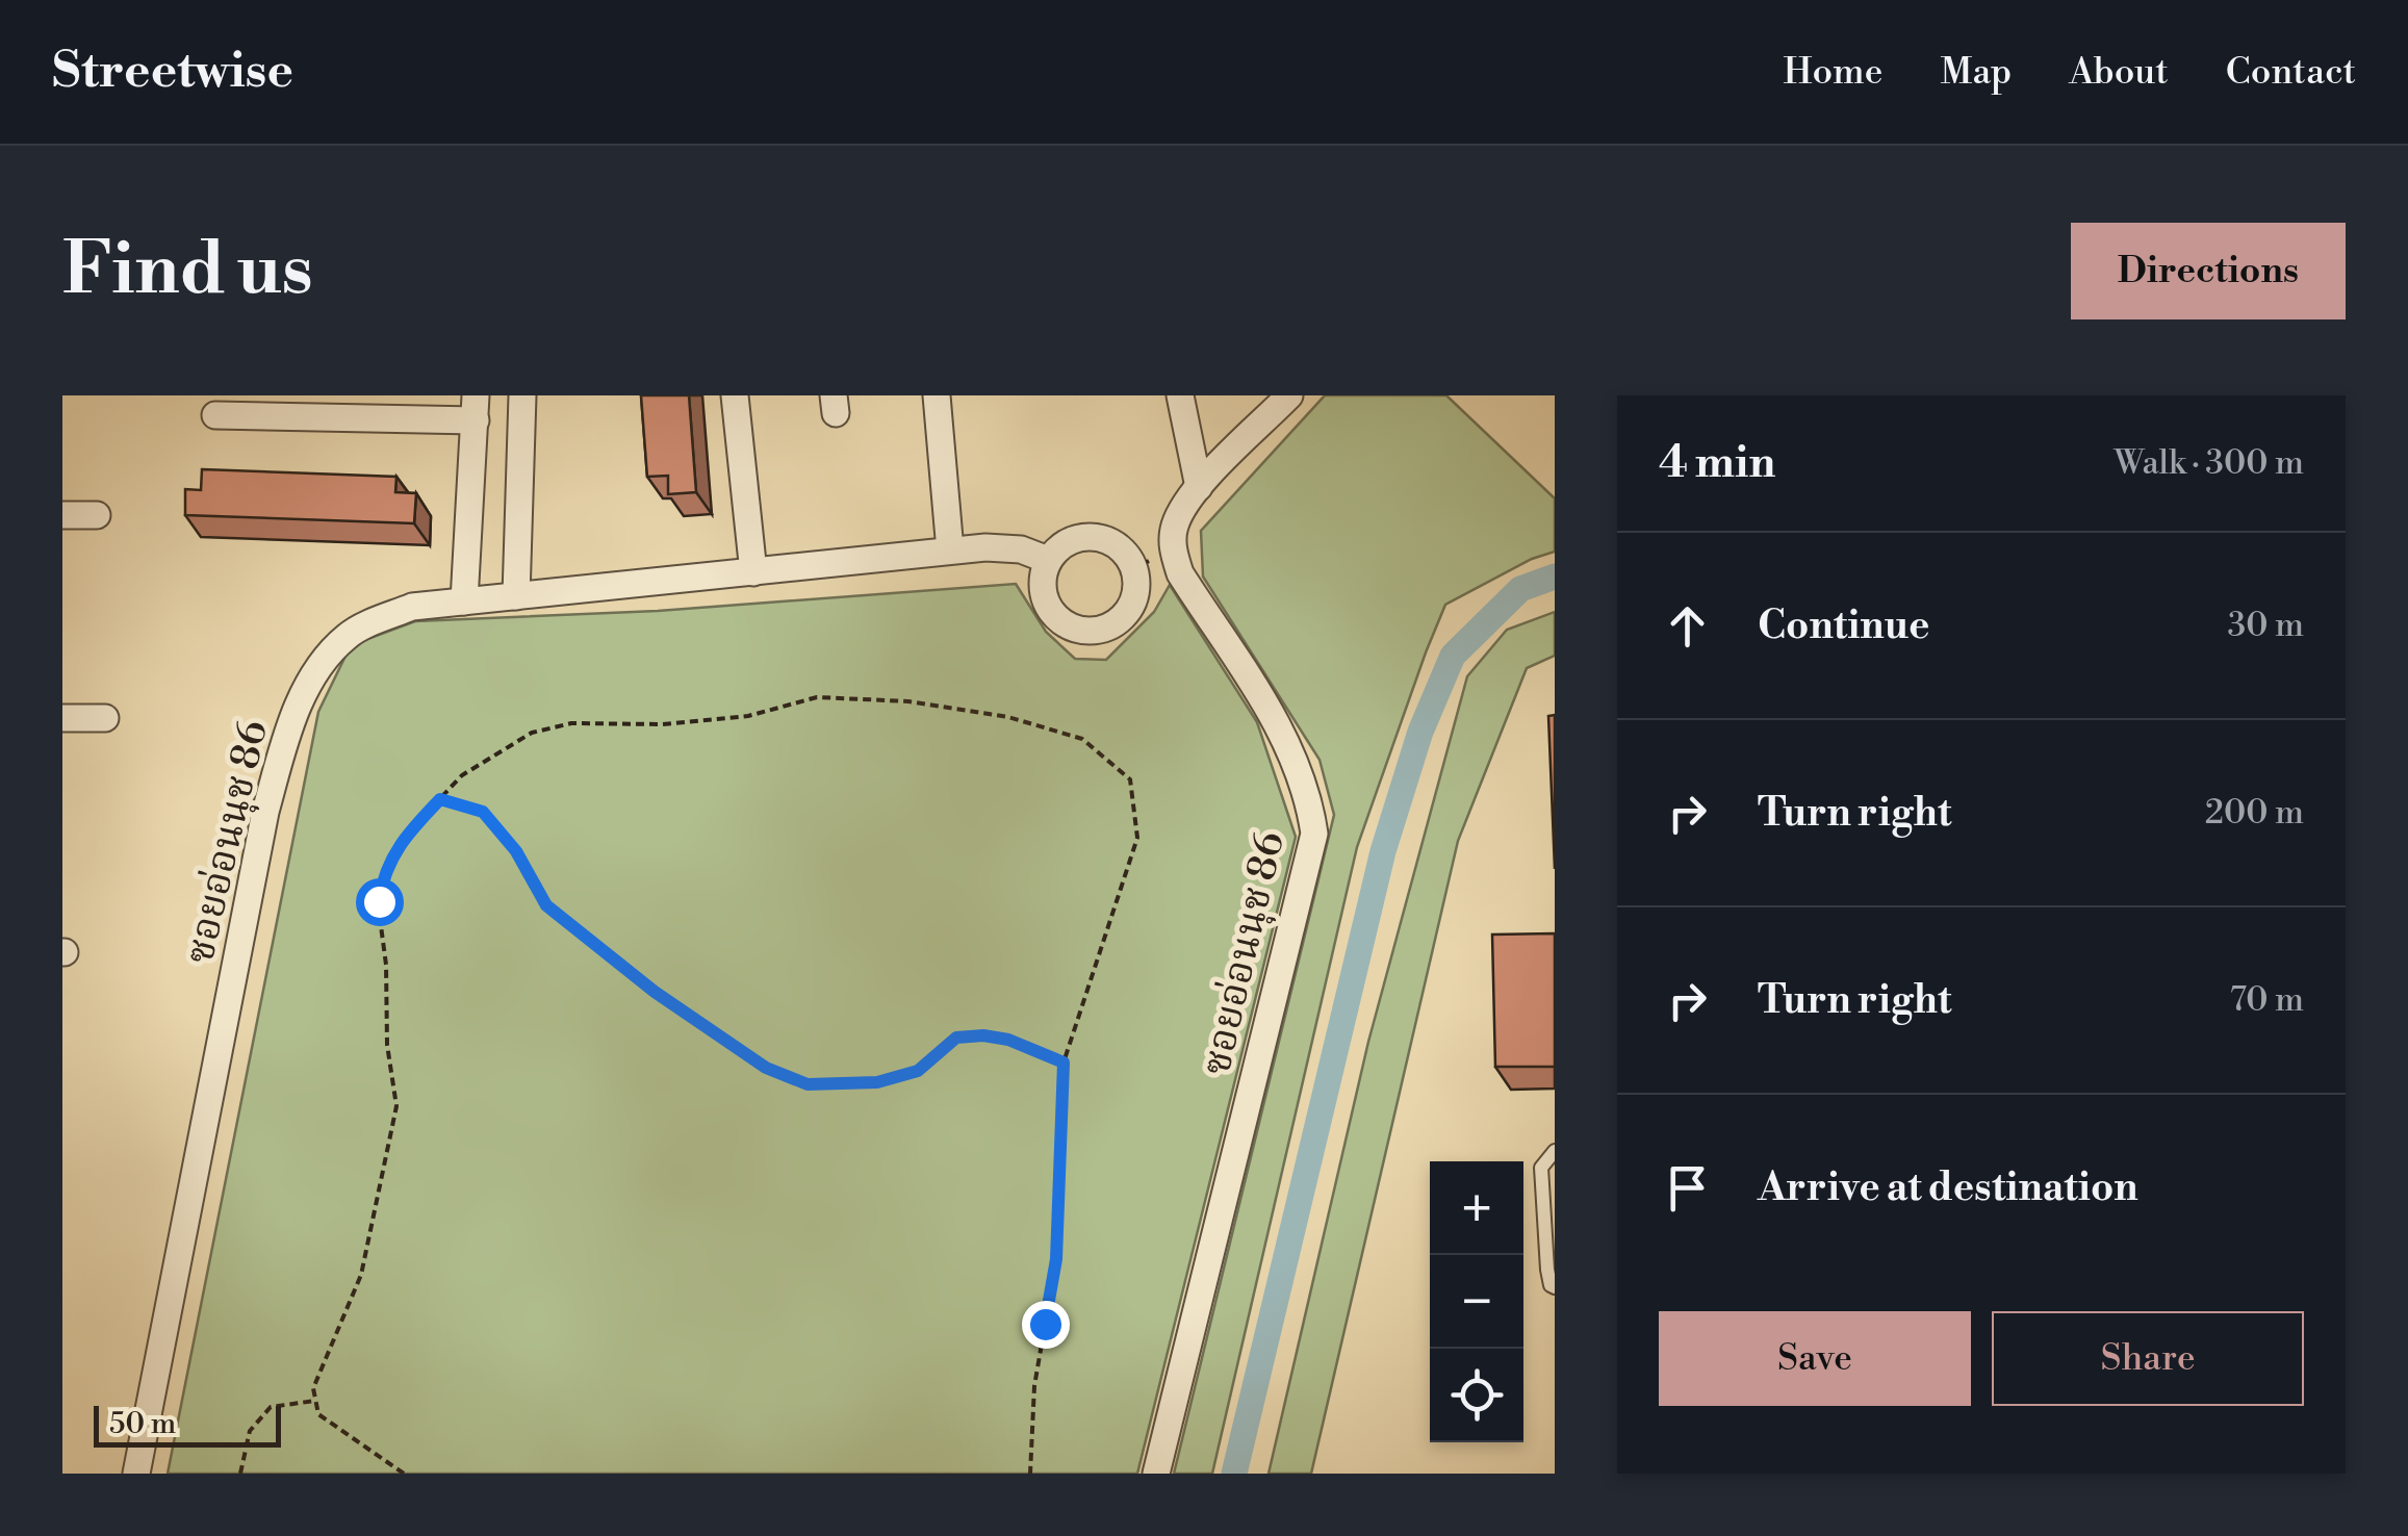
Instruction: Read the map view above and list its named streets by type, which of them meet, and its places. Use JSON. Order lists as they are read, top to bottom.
{
  "streets": {
    "street": ["ซอยอ่อนนุช 86"]
  },
  "scale_bar": "50 m",
  "page": {
    "header": "Streetwise",
    "nav": [
      "Home",
      "Map",
      "About",
      "Contact"
    ],
    "buttons": [
      "Directions",
      ["Save", "Share"]
    ],
    "title": "Find us",
    "heading": ["4 min", "Walk · 300 m"],
    "list": [
      ["Continue", "30 m"],
      ["Turn right", "200 m"],
      ["Turn right", "70 m"],
      "Arrive at destination"
    ],
    "map_buttons": ["+", "−"],
    "scale": "50 m"
  }
}
